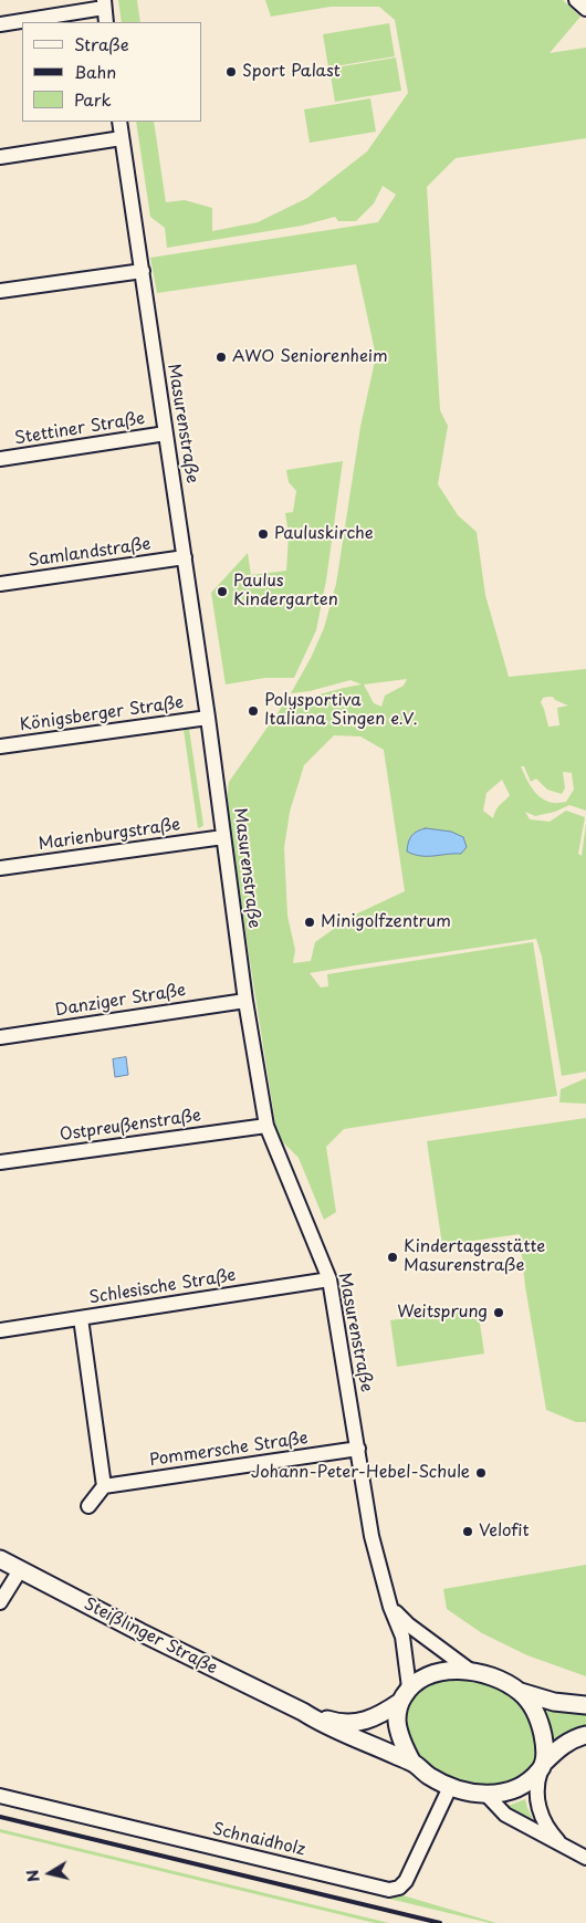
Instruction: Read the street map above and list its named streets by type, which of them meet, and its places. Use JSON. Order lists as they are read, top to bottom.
{
  "streets": {
    "street": [
      "Masurenstraße",
      "Stettiner Straße",
      "Samlandstraße",
      "Königsberger Straße",
      "Marienburgstraße",
      "Danziger Straße",
      "Ostpreußenstraße",
      "Schlesische Straße",
      "Pommersche Straße",
      "Steißlinger Straße",
      "Schnaidholz"
    ]
  },
  "crossings": [
    ["Masurenstraße", "Stettiner Straße"],
    ["Masurenstraße", "Samlandstraße"],
    ["Masurenstraße", "Königsberger Straße"],
    ["Masurenstraße", "Marienburgstraße"],
    ["Masurenstraße", "Danziger Straße"],
    ["Masurenstraße", "Ostpreußenstraße"],
    ["Masurenstraße", "Schlesische Straße"],
    ["Masurenstraße", "Pommersche Straße"],
    ["Masurenstraße", "Steißlinger Straße"],
    ["Masurenstraße", "Schnaidholz"],
    ["Steißlinger Straße", "Schnaidholz"]
  ],
  "places": [
    "Sport Palast",
    "AWO Seniorenheim",
    "Pauluskirche",
    "Paulus Kindergarten",
    "Polysportiva Italiana Singen e.V.",
    "Minigolfzentrum",
    "Kindertagesstätte Masurenstraße",
    "Weitsprung",
    "Johann-Peter-Hebel-Schule",
    "Velofit"
  ],
  "legend": ["Straße", "Bahn", "Park"],
  "north": "left"
}
